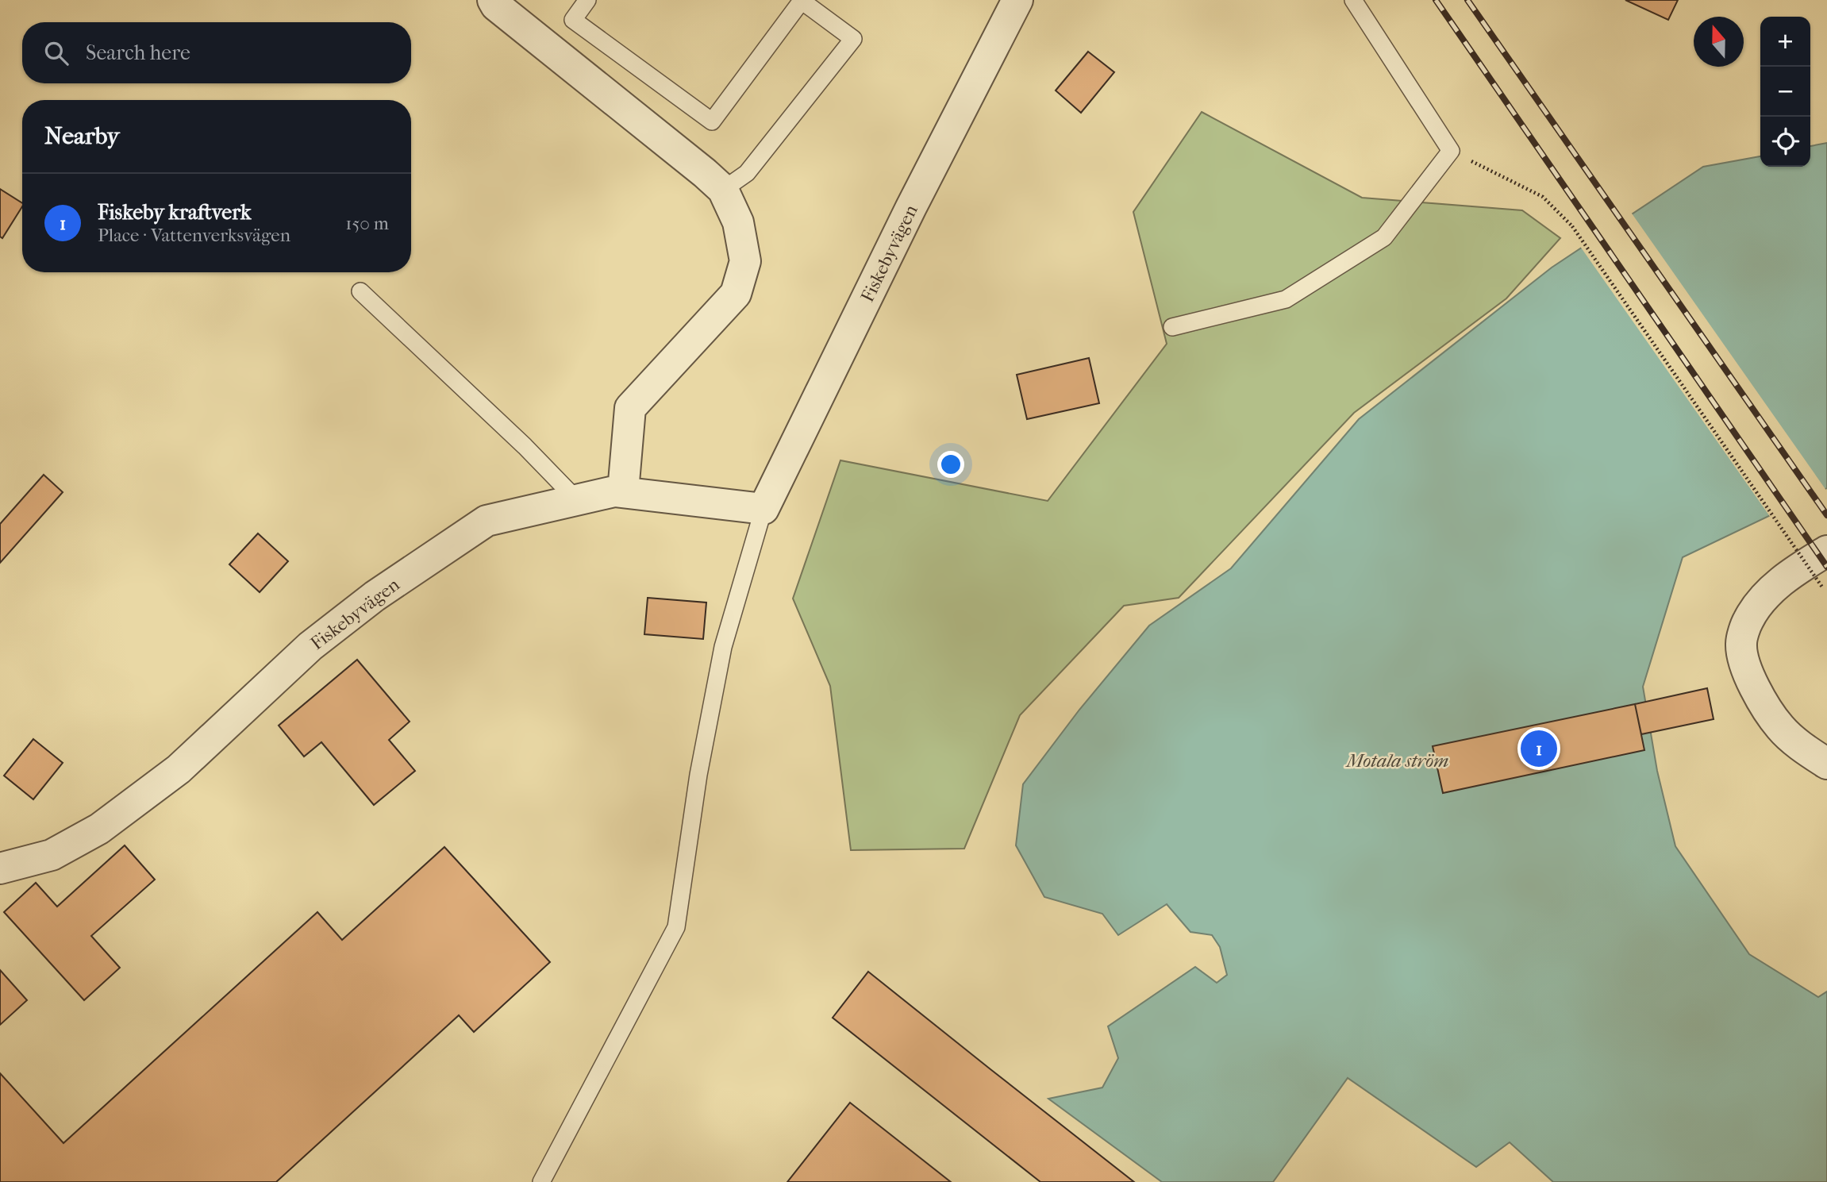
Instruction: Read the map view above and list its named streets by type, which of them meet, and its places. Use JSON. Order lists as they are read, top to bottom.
{
  "streets": {
    "street": ["Fiskebyvägen"]
  },
  "water": ["Motala ström"],
  "north": "top",
  "page": {
    "map_buttons": ["+", "−"],
    "search": "Search here",
    "heading": "Nearby",
    "list": [
      {
        "mark": "1",
        "name": "Fiskeby kraftverk",
        "note": "Place · Vattenverksvägen",
        "value": "150 m"
      }
    ],
    "pins": "1"
  }
}
